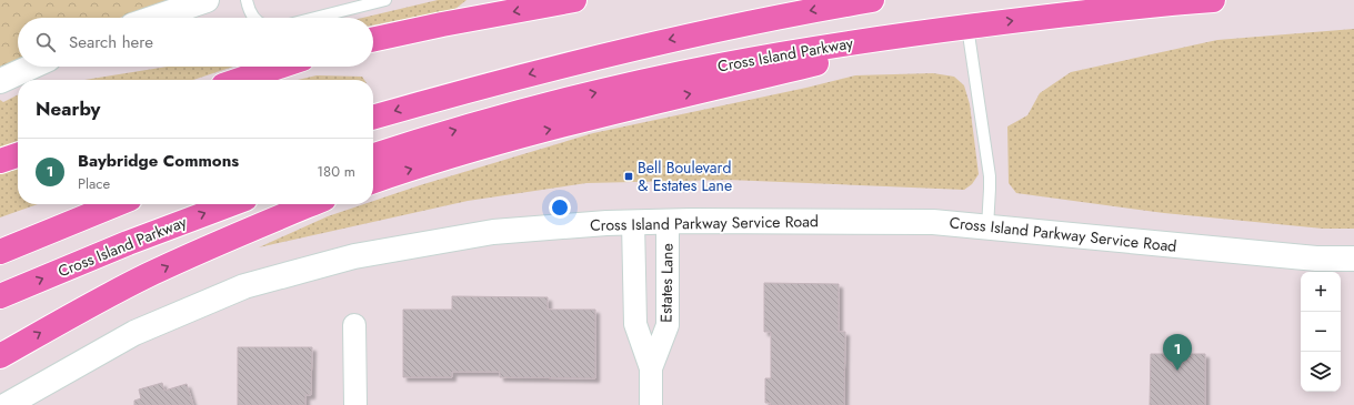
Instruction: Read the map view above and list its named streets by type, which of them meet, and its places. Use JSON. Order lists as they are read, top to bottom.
{
  "streets": {
    "highway": ["Cross Island Parkway"],
    "street": ["Cross Island Parkway Service Road", "Estates Lane"]
  },
  "crossings": [
    ["Cross Island Parkway Service Road", "Estates Lane"]
  ],
  "places": {
    "transit": ["Bell Boulevard & Estates Lane"]
  },
  "page": {
    "search": "Search here",
    "heading": "Nearby",
    "list": [
      {
        "mark": "1",
        "name": "Baybridge Commons",
        "note": "Place",
        "value": "180 m"
      }
    ],
    "map_buttons": ["+", "−"],
    "pins": "1"
  }
}
